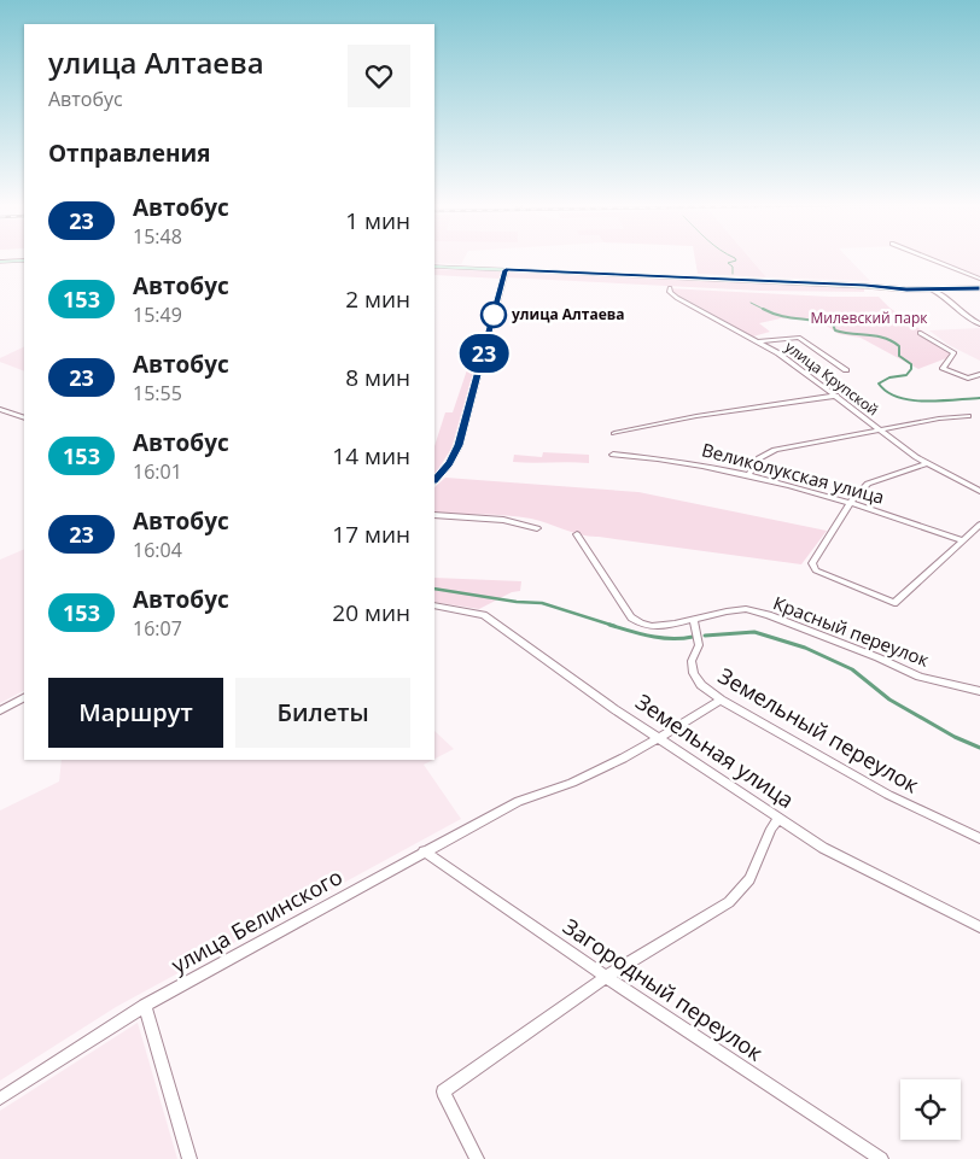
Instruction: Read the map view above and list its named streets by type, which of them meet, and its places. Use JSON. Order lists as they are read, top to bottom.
{
  "streets": {
    "street": [
      "улица Крупской",
      "Великолукская улица",
      "Красный переулок",
      "Земельный переулок",
      "Земельная улица",
      "улица Белинского",
      "Загородный переулок"
    ]
  },
  "crossings": [
    ["Красный переулок", "Земельный переулок"],
    ["Земельный переулок", "улица Белинского"],
    ["Земельная улица", "улица Белинского"],
    ["улица Белинского", "Загородный переулок"]
  ],
  "parks": ["Милевский парк"],
  "places": ["улица Алтаева"],
  "lines": ["bus line 23"],
  "page": {
    "on_map": "23",
    "heading": [
      ["улица Алтаева", "Автобус"],
      "Отправления"
    ],
    "list": [
      {
        "mark": "23",
        "name": "Автобус",
        "note": "15:48",
        "value": "1 мин"
      },
      {
        "mark": "153",
        "name": "Автобус",
        "note": "15:49",
        "value": "2 мин"
      },
      {
        "mark": "23",
        "name": "Автобус",
        "note": "15:55",
        "value": "8 мин"
      },
      {
        "mark": "153",
        "name": "Автобус",
        "note": "16:01",
        "value": "14 мин"
      },
      {
        "mark": "23",
        "name": "Автобус",
        "note": "16:04",
        "value": "17 мин"
      },
      {
        "mark": "153",
        "name": "Автобус",
        "note": "16:07",
        "value": "20 мин"
      }
    ],
    "buttons": ["Маршрут", "Билеты"]
  }
}
